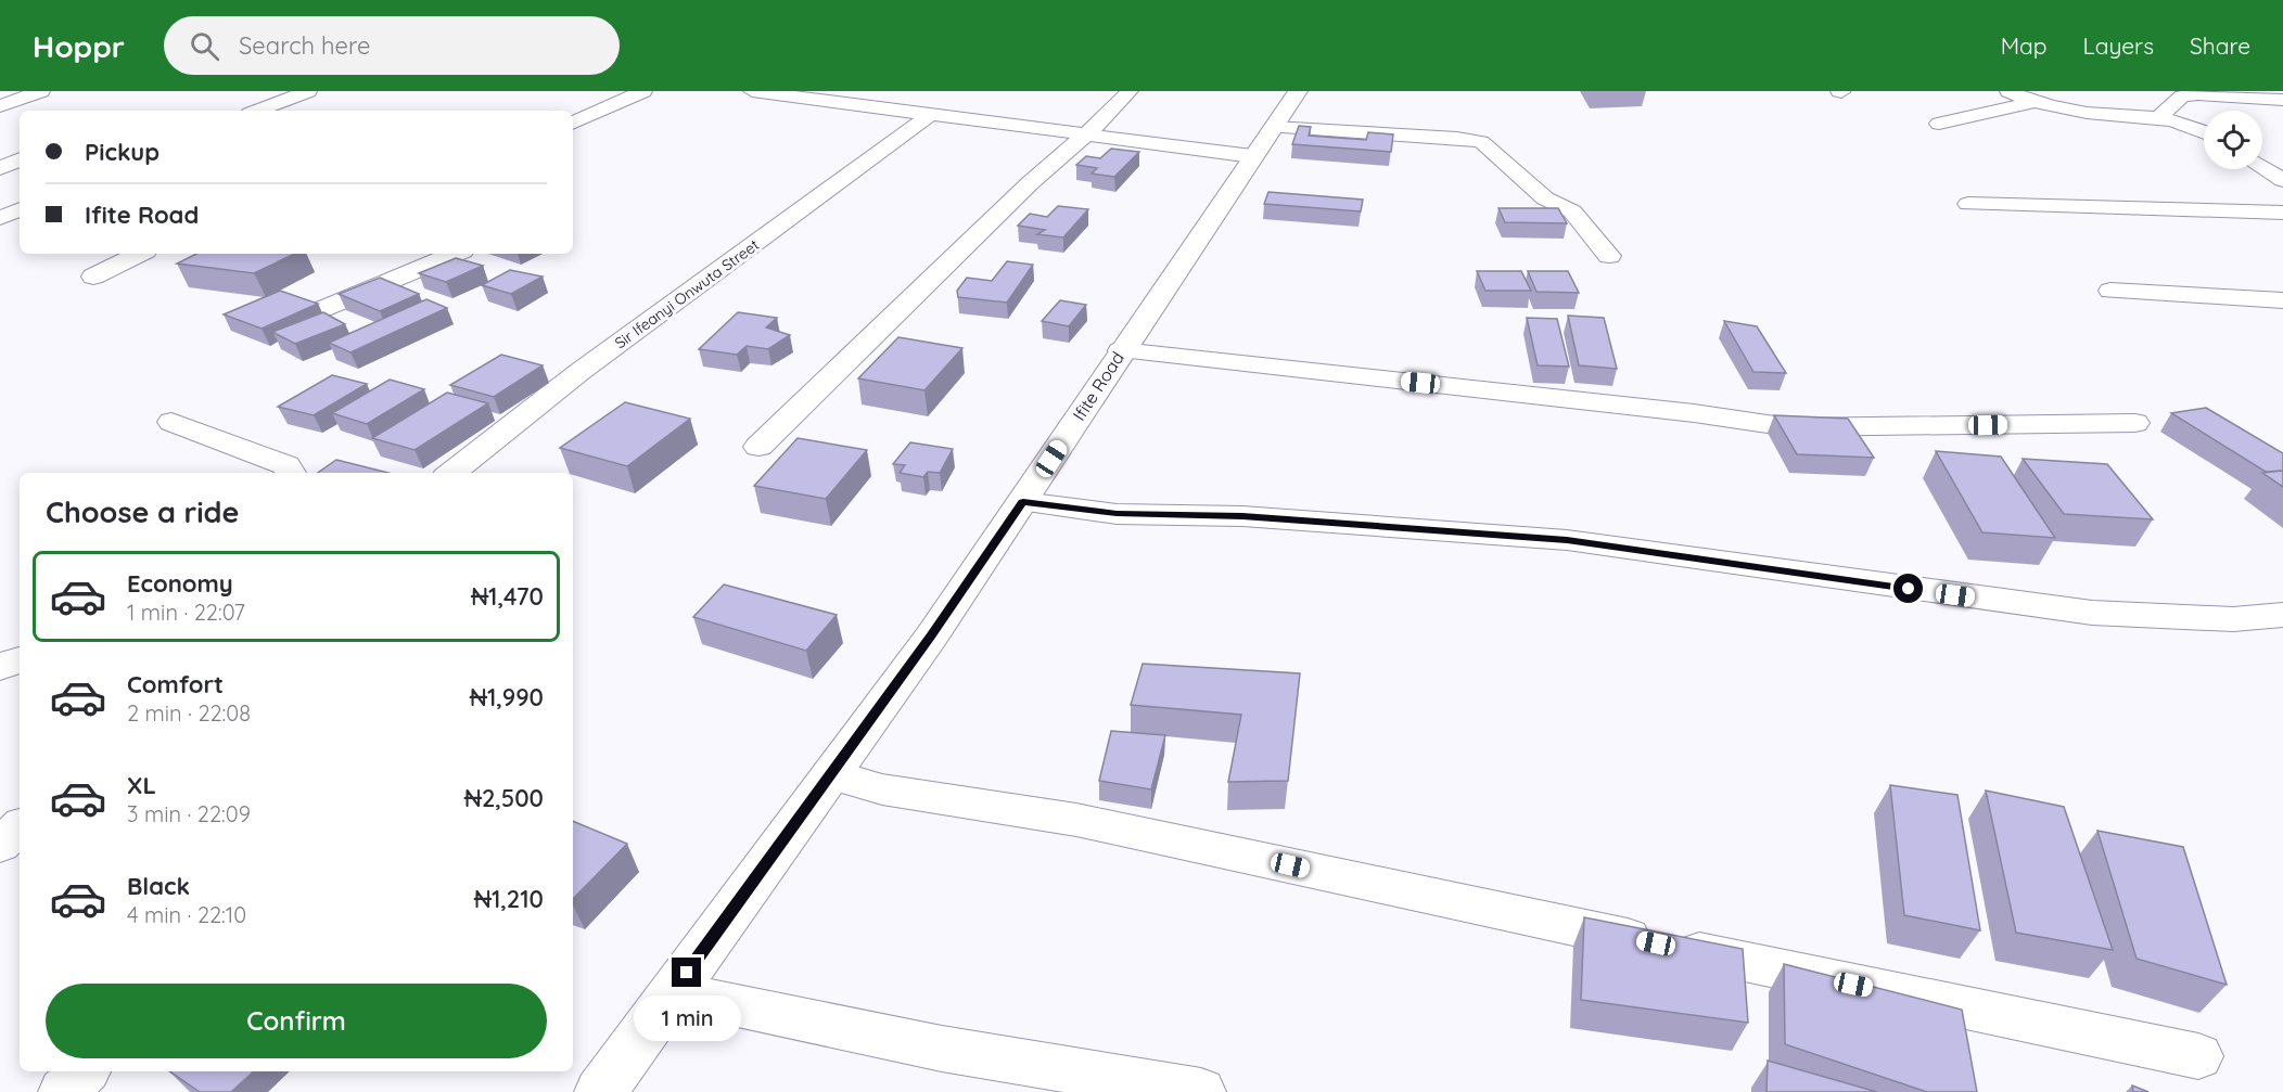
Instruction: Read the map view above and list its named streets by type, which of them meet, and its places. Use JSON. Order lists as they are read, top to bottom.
{
  "streets": {
    "street": ["Sir Ifeanyi Onwuta Street", "Ifite Road"]
  },
  "page": {
    "header": "Hoppr",
    "search": "Search here",
    "nav": ["Map", "Layers", "Share"],
    "banner": ["Pickup", "Ifite Road"],
    "heading": "Choose a ride",
    "list": [
      {
        "name": "Economy",
        "note": "1 min · 22:07",
        "value": "₦1,470"
      },
      {
        "name": "Comfort",
        "note": "2 min · 22:08",
        "value": "₦1,990"
      },
      {
        "name": "XL",
        "note": "3 min · 22:09",
        "value": "₦2,500"
      },
      {
        "name": "Black",
        "note": "4 min · 22:10",
        "value": "₦1,210"
      }
    ],
    "buttons": "Confirm",
    "bubble": "1 min"
  }
}
